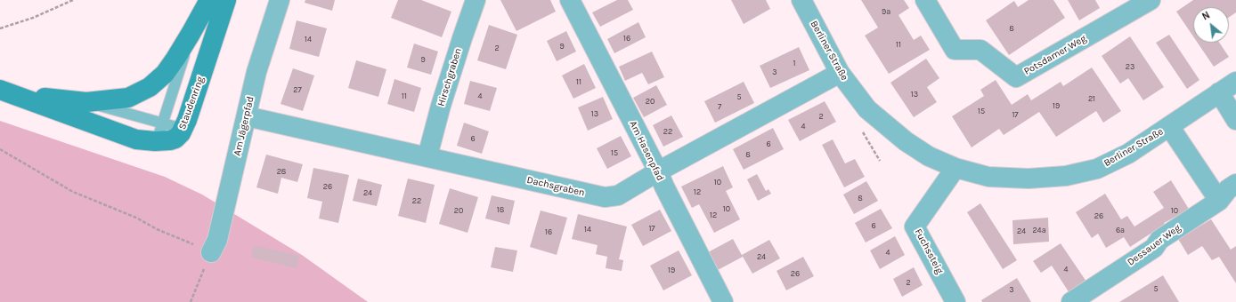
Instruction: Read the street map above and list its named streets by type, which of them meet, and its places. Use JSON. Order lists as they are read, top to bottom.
{
  "streets": {
    "main road": ["Staudenring"],
    "street": [
      "Berliner Straße",
      "Potsdamer Weg",
      "Hirschgraben",
      "Am Jägerpfad",
      "Am Hasenpfad",
      "Dachsgraben",
      "Dessauer Weg",
      "Fuchssteig"
    ]
  },
  "crossings": [
    ["Berliner Straße", "Dachsgraben"],
    ["Berliner Straße", "Fuchssteig"],
    ["Hirschgraben", "Dachsgraben"],
    ["Am Jägerpfad", "Dachsgraben"],
    ["Am Hasenpfad", "Dachsgraben"]
  ],
  "house_numbers": [
    "9a",
    "8",
    "16",
    "14",
    "11",
    "9",
    "2",
    "9",
    "1",
    "23",
    "3",
    "11",
    "27",
    "13",
    "11",
    "4",
    "5",
    "21",
    "20",
    "19",
    "7",
    "15",
    "13",
    "17",
    "2",
    "4",
    "22",
    "6",
    "6",
    "15",
    "8",
    "28",
    "10",
    "26",
    "12",
    "24",
    "8",
    "22",
    "10",
    "18",
    "20",
    "10",
    "12",
    "26",
    "6",
    "17",
    "14",
    "24a",
    "6a",
    "24",
    "16",
    "4",
    "24",
    "4",
    "19",
    "26",
    "2",
    "5",
    "3"
  ],
  "north": "top left"
}
